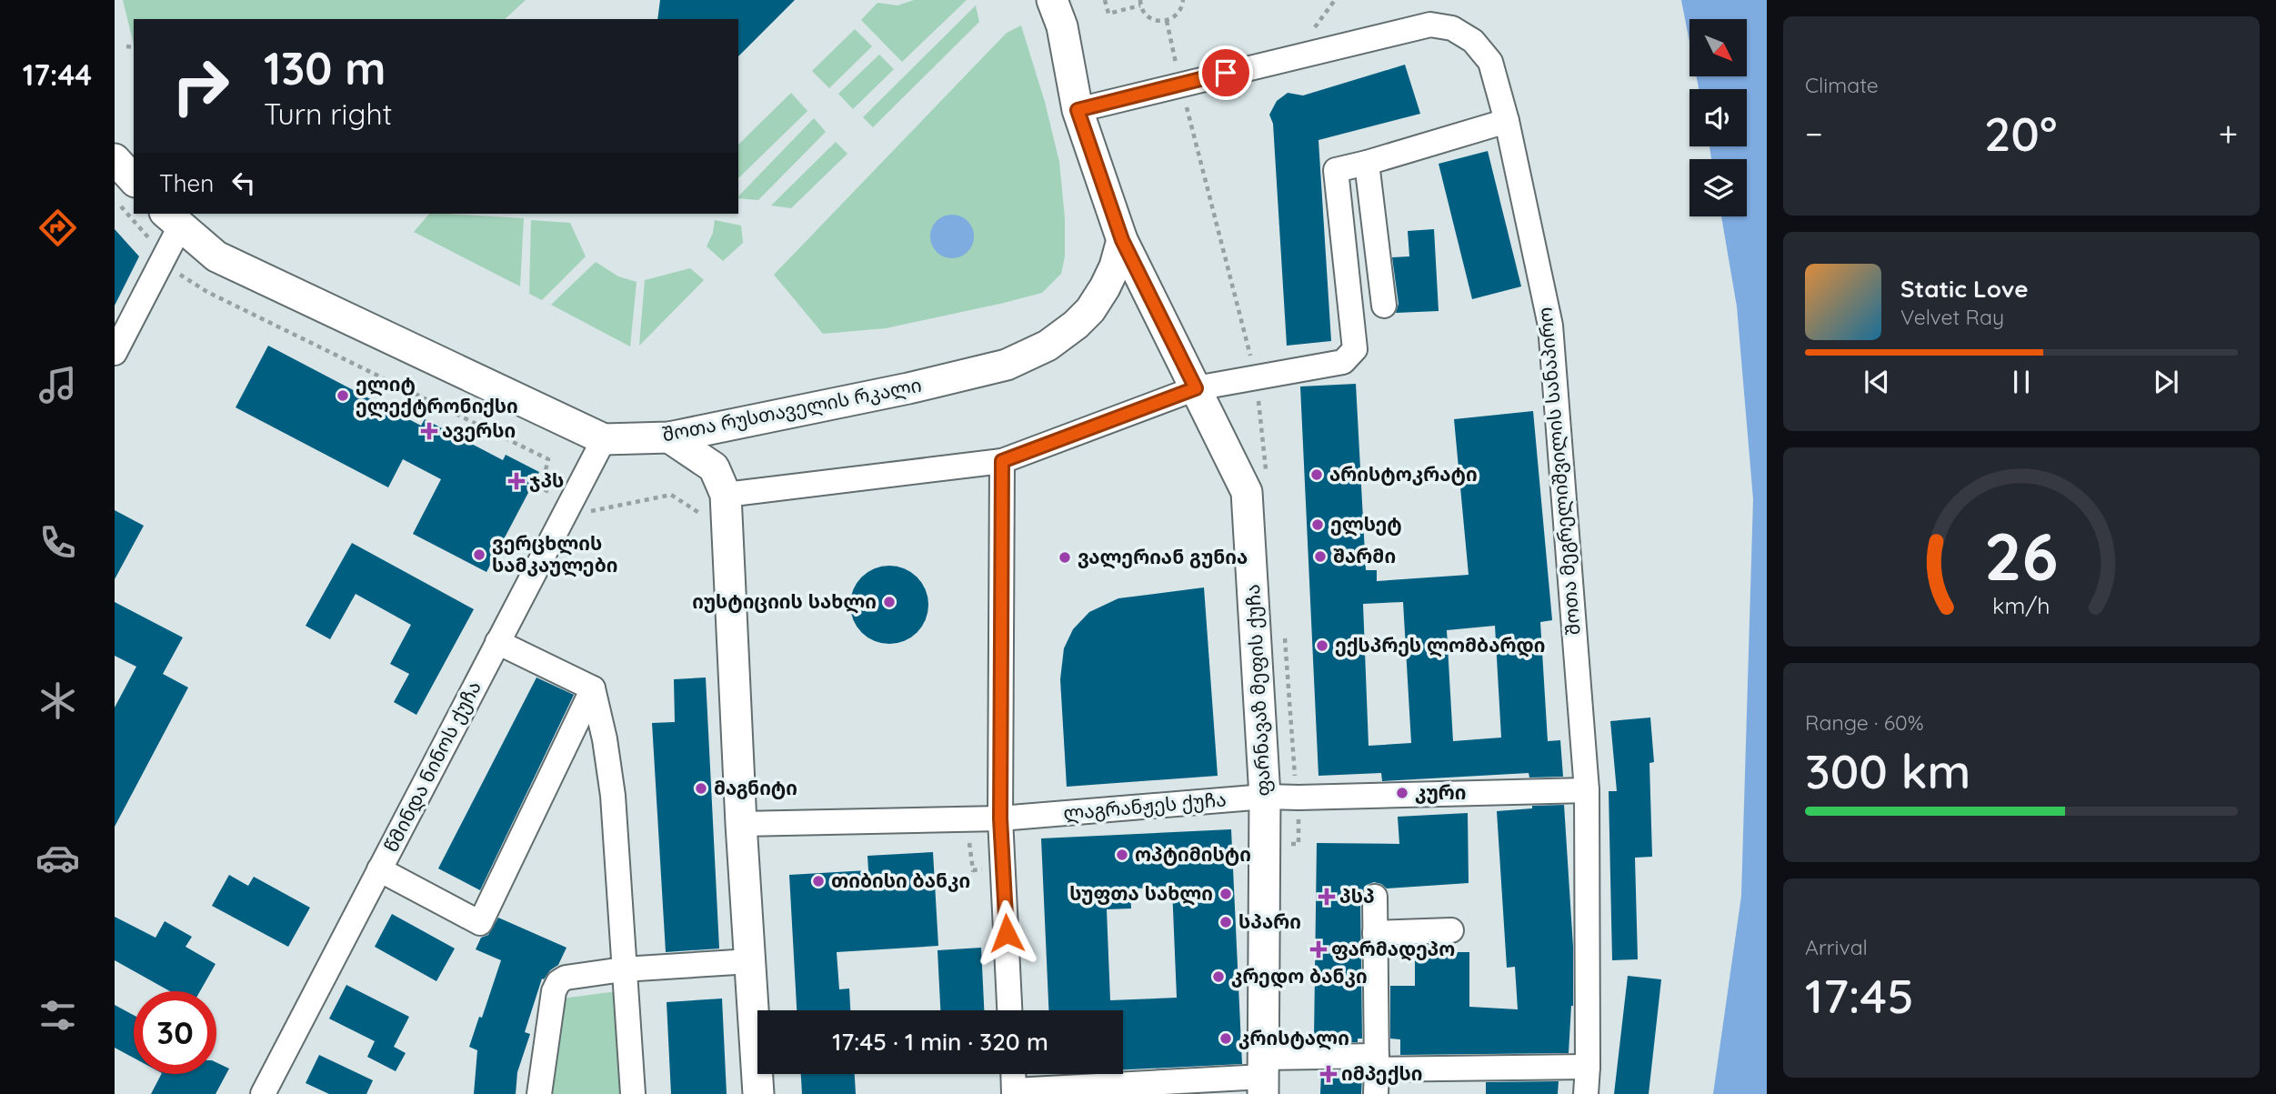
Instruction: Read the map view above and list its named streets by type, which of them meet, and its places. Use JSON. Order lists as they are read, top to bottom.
{
  "streets": {
    "main road": ["შოთა რუსთაველის რკალი", "ფარნავაზ მეფის ქუჩა"],
    "street": ["შოთა მეგრელიშვილის სანაპირო", "წმინდა ნინოს ქუჩა", "ლაგრანჟეს ქუჩა"]
  },
  "crossings": [
    ["შოთა რუსთაველის რკალი", "ფარნავაზ მეფის ქუჩა"],
    ["შოთა რუსთაველის რკალი", "წმინდა ნინოს ქუჩა"],
    ["შოთა მეგრელიშვილის სანაპირო", "ლაგრანჟეს ქუჩა"],
    ["ფარნავაზ მეფის ქუჩა", "ლაგრანჟეს ქუჩა"]
  ],
  "places": {
    "other": [
      "ელიტ ელექტრონიქსი",
      "არისტოკრატი",
      "ელსეტ",
      "ვერცხლის სამკაულები",
      "შარმი",
      "ვალერიან გუნია",
      "იუსტიციის სახლი",
      "ექსპრეს ლომბარდი",
      "მაგნიტი",
      "კური",
      "ოპტიმისტი",
      "თიბისი ბანკი",
      "სუფთა სახლი",
      "სპარი",
      "კრედო ბანკი",
      "კრისტალი"
    ],
    "health": [
      "ავერსი",
      "ჯპს",
      "პსპ",
      "ფარმადეპო",
      "იმპექსი"
    ]
  },
  "north": "bottom right",
  "page": {
    "tabs": "17:44",
    "tile": [
      "Climate",
      ["Range · 60%", "300 km"],
      ["Arrival", "17:45"]
    ],
    "turn": ["130 m", "Turn right"],
    "heat": ["−", "20°", "+"],
    "then": "Then",
    "song": ["Static Love", "Velvet Ray"],
    "limit": "30",
    "trip": "17:45 · 1 min · 320 m",
    "gauge": ["26", "km/h"]
  }
}
